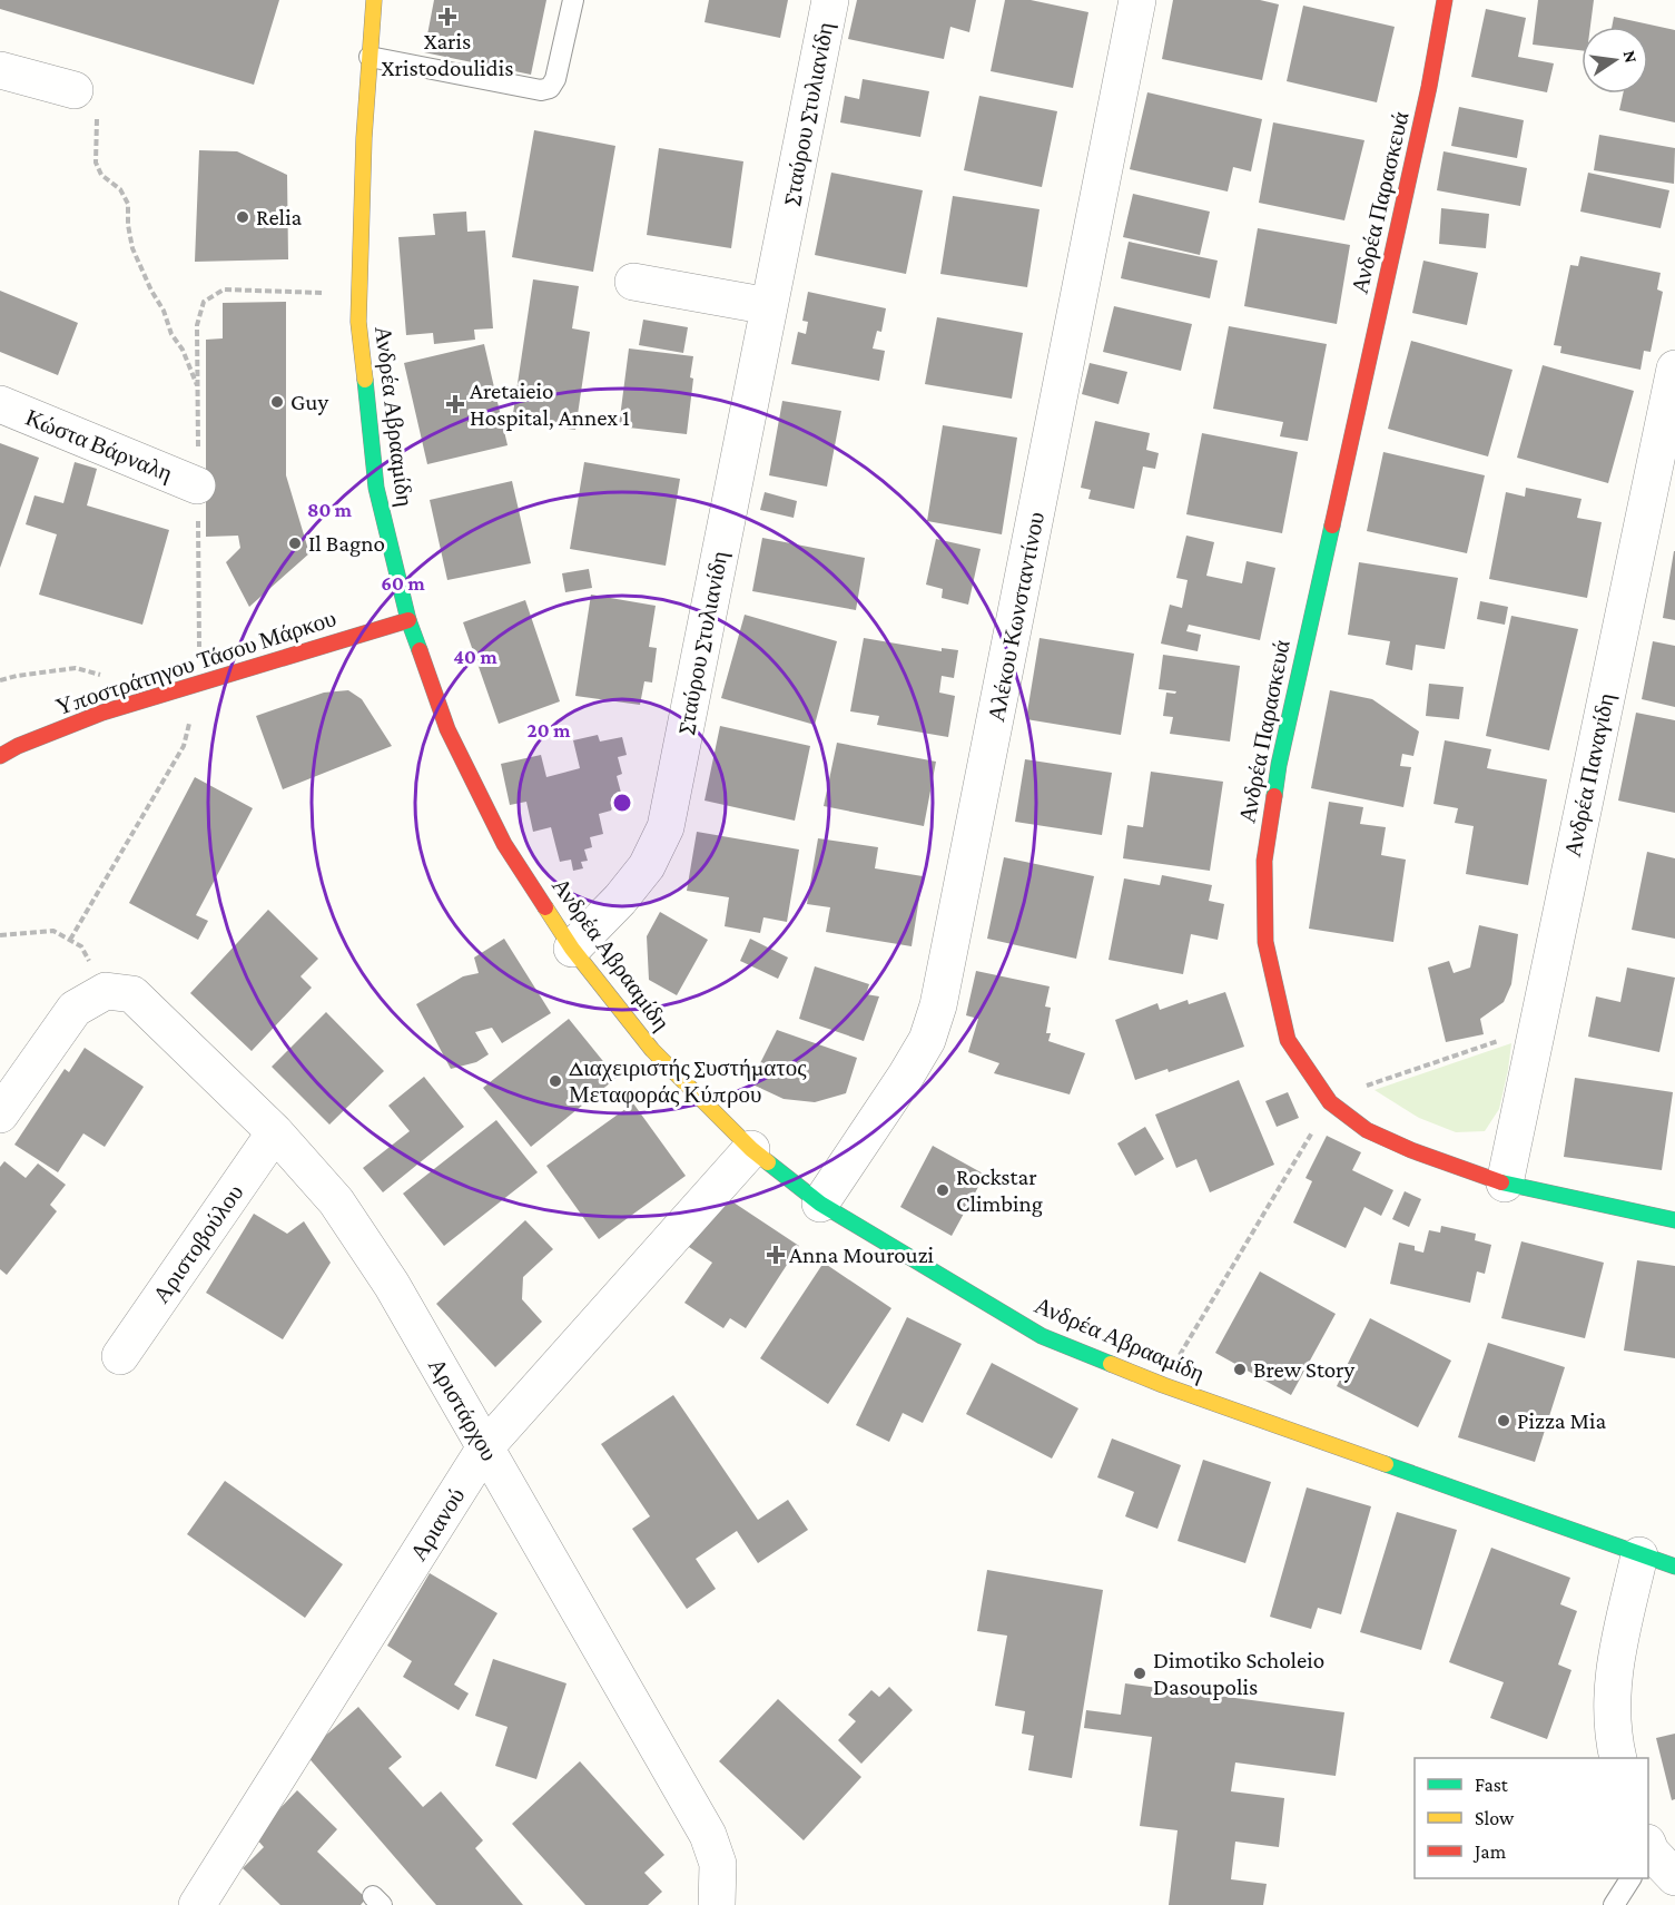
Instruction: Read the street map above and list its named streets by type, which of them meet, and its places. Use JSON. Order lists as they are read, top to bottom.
{
  "streets": {
    "main road": ["Ανδρέα Παρασκευά", "Ανδρέα Αβρααμίδη", "Υποστράτηγου Τάσου Μάρκου"],
    "street": [
      "Σταύρου Στυλιανίδη",
      "Κώστα Βάρναλη",
      "Αλέκου Κωνσταντίνου",
      "Ανδρέα Παναγίδη",
      "Αριστοβούλου",
      "Αριστάρχου",
      "Αριανού"
    ]
  },
  "crossings": [
    ["Σταύρου Στυλιανίδη", "Ανδρέα Αβρααμίδη"],
    ["Ανδρέα Παρασκευά", "Ανδρέα Παναγίδη"],
    ["Ανδρέα Αβρααμίδη", "Αλέκου Κωνσταντίνου"],
    ["Ανδρέα Αβρααμίδη", "Υποστράτηγου Τάσου Μάρκου"],
    ["Ανδρέα Αβρααμίδη", "Αριανού"],
    ["Αριστοβούλου", "Αριστάρχου"],
    ["Αριστάρχου", "Αριανού"]
  ],
  "places": {
    "health": ["Xaris Xristodoulidis", "Aretaieio Hospital, Annex 1", "Anna Mourouzi"],
    "other": [
      "Relia",
      "Guy",
      "Il Bagno",
      "Διαχειριστής Συστήματος Μεταφοράς Κύπρου",
      "Rockstar Climbing",
      "Brew Story",
      "Pizza Mia",
      "Dimotiko Scholeio Dasoupolis"
    ]
  },
  "legend": ["Fast", "Slow", "Jam"],
  "north": "right",
  "rings": [
    "80 m",
    "60 m",
    "40 m",
    "20 m"
  ]
}
